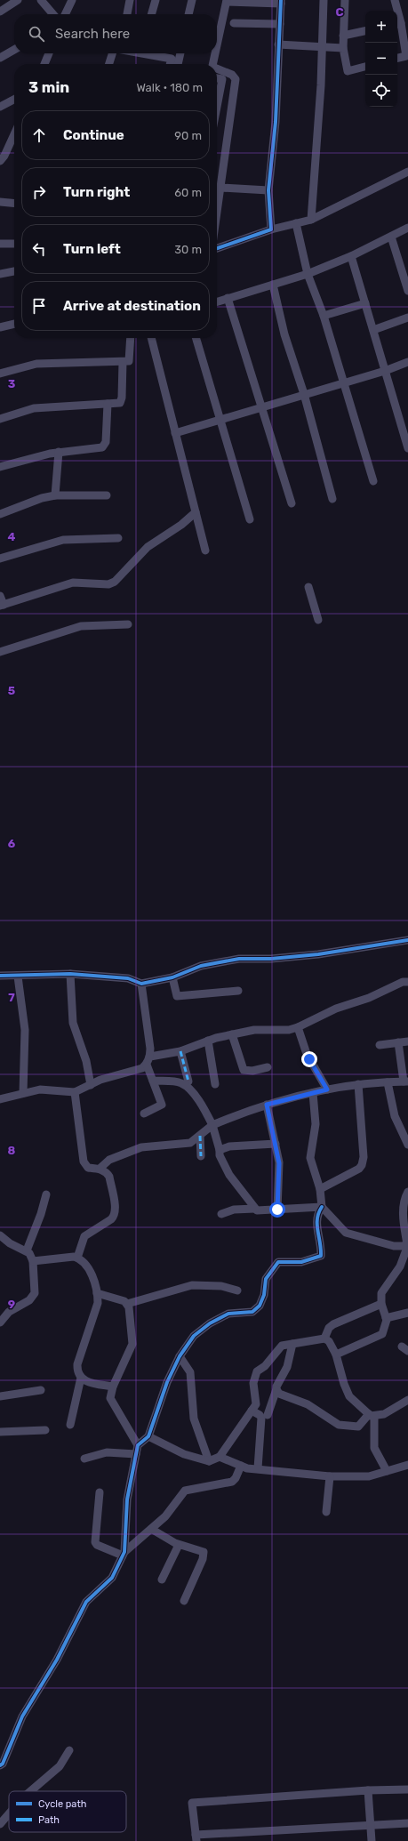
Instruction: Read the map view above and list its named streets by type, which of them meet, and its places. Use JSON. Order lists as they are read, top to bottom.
{
  "legend": ["Cycle path", "Path"],
  "page": {
    "map_buttons": ["+", "−"],
    "search": "Search here",
    "heading": ["3 min", "Walk · 180 m"],
    "list": [
      ["Continue", "90 m"],
      ["Turn right", "60 m"],
      ["Turn left", "30 m"],
      "Arrive at destination"
    ]
  },
  "grid": {
    "columns": ["C"],
    "rows": [
      "3",
      "4",
      "5",
      "6",
      "7",
      "8",
      "9"
    ]
  }
}
